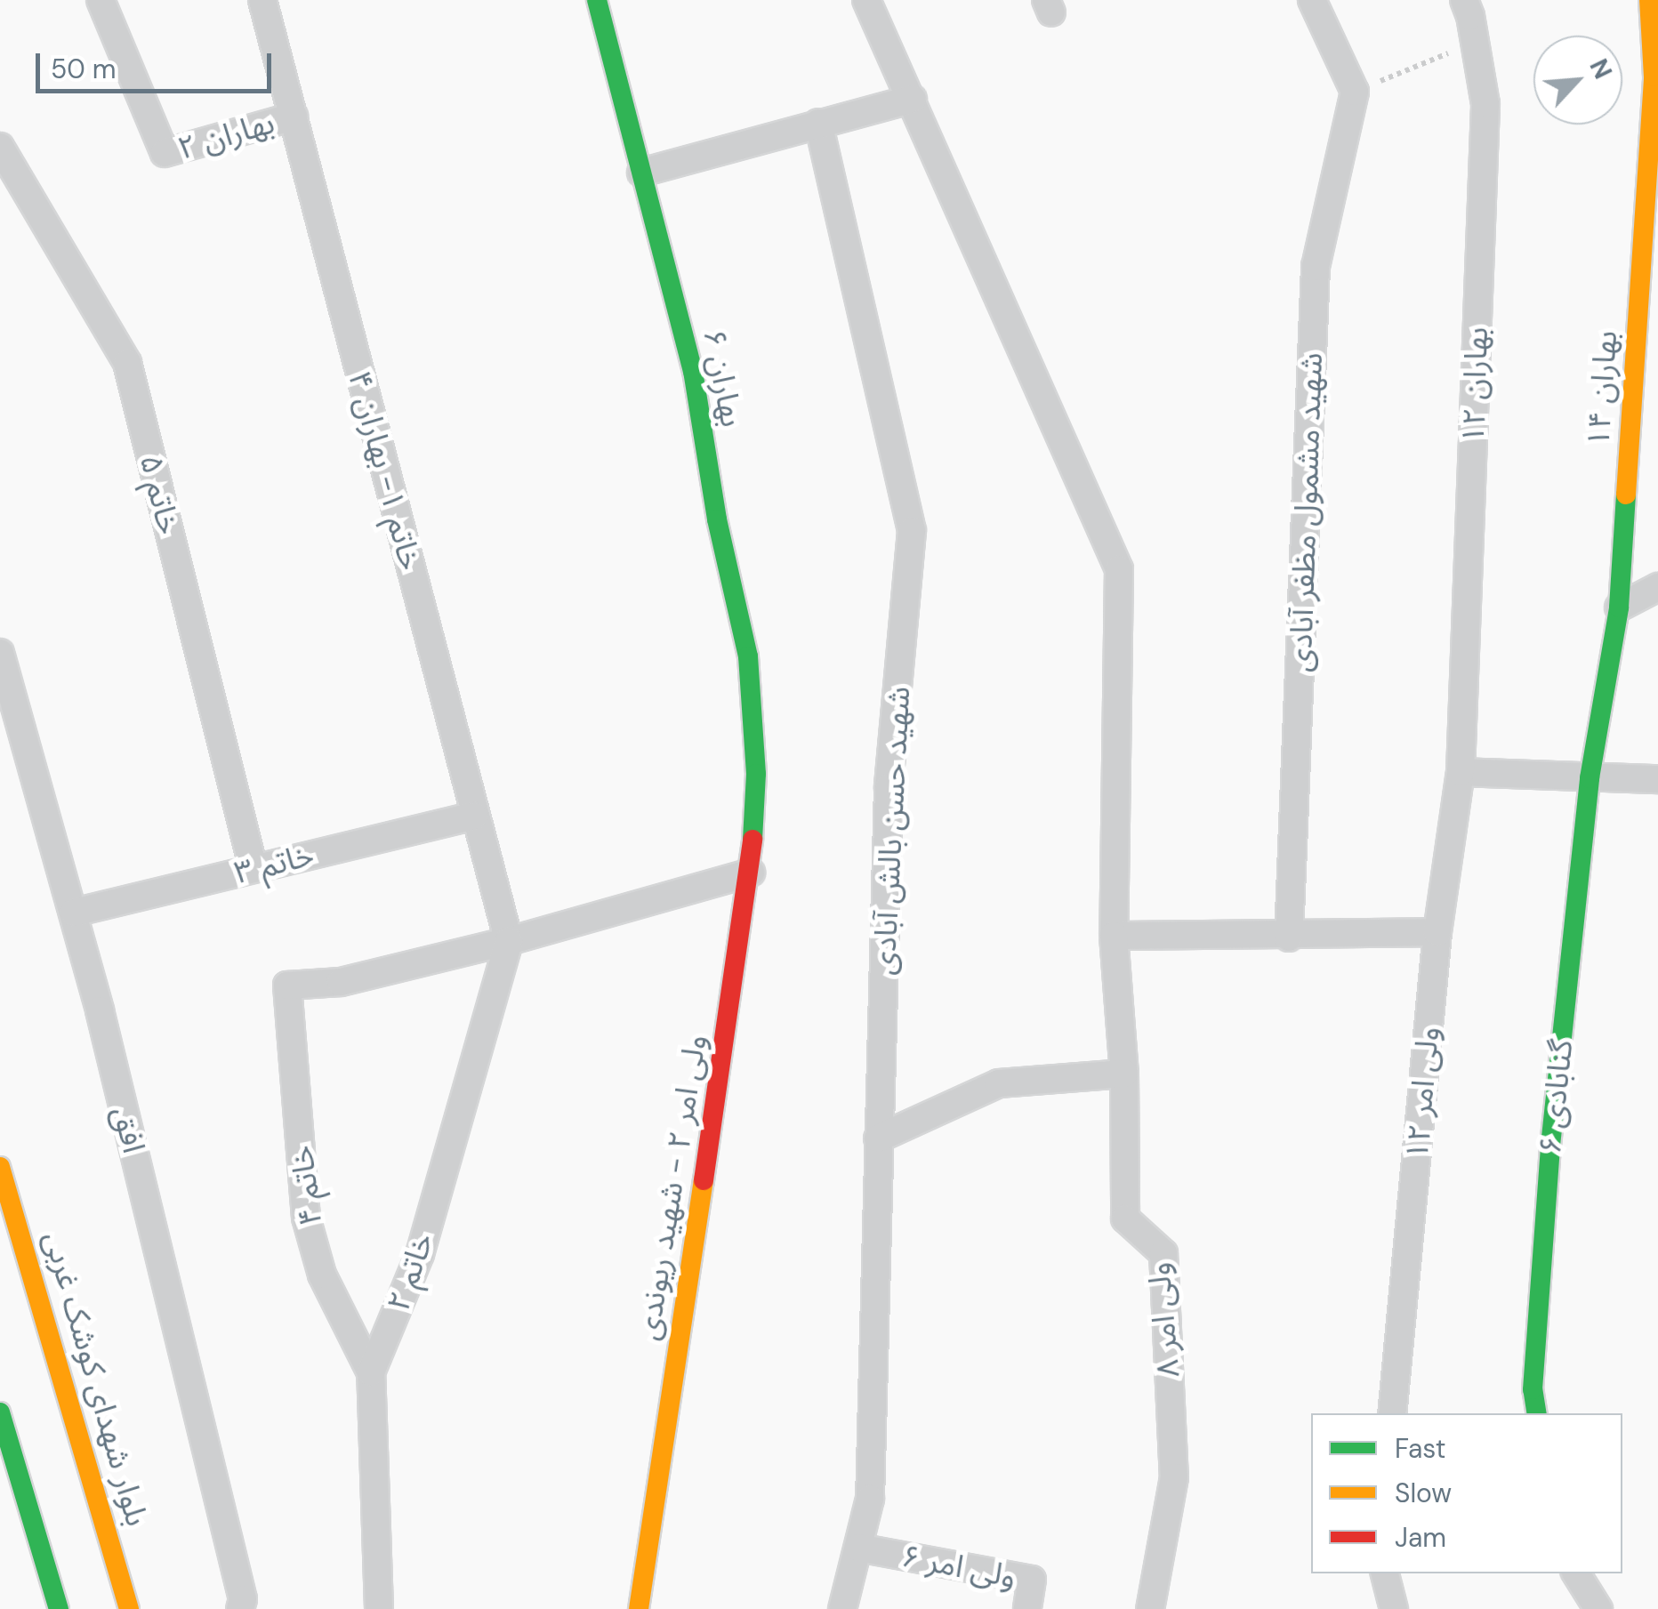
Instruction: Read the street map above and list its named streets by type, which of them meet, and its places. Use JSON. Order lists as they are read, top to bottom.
{
  "streets": {
    "street": [
      "بهاران ۲",
      "بهاران ۶",
      "بهاران ۱۲",
      "بهاران ۱۴",
      "خاتم ۱- بهاران ۴",
      "خاتم ۵",
      "شهید مشمول مظفر آبادی",
      "شهید حسن بالش آبادی",
      "خاتم ۳",
      "ولی امر ۱۲",
      "گنابادی ۶",
      "افق",
      "خاتم ۴",
      "ولی امر ۲ - شهید ریوندی",
      "خاتم ۲",
      "ولی امر ۸",
      "بلوار شهدای کوشک غربی",
      "ولی امر ۶"
    ]
  },
  "crossings": [
    ["بهاران ۲", "خاتم ۱- بهاران ۴"],
    ["بهاران ۶", "ولی امر ۲ - شهید ریوندی"],
    ["بهاران ۱۲", "ولی امر ۱۲"],
    ["بهاران ۱۴", "گنابادی ۶"],
    ["خاتم ۱- بهاران ۴", "خاتم ۳"],
    ["خاتم ۱- بهاران ۴", "خاتم ۴"],
    ["خاتم ۱- بهاران ۴", "خاتم ۲"],
    ["خاتم ۵", "خاتم ۳"],
    ["شهید حسن بالش آبادی", "ولی امر ۶"],
    ["خاتم ۳", "افق"],
    ["خاتم ۴", "خاتم ۲"]
  ],
  "legend": ["Fast", "Slow", "Jam"],
  "scale_bar": "50 m",
  "north": "top right"
}
